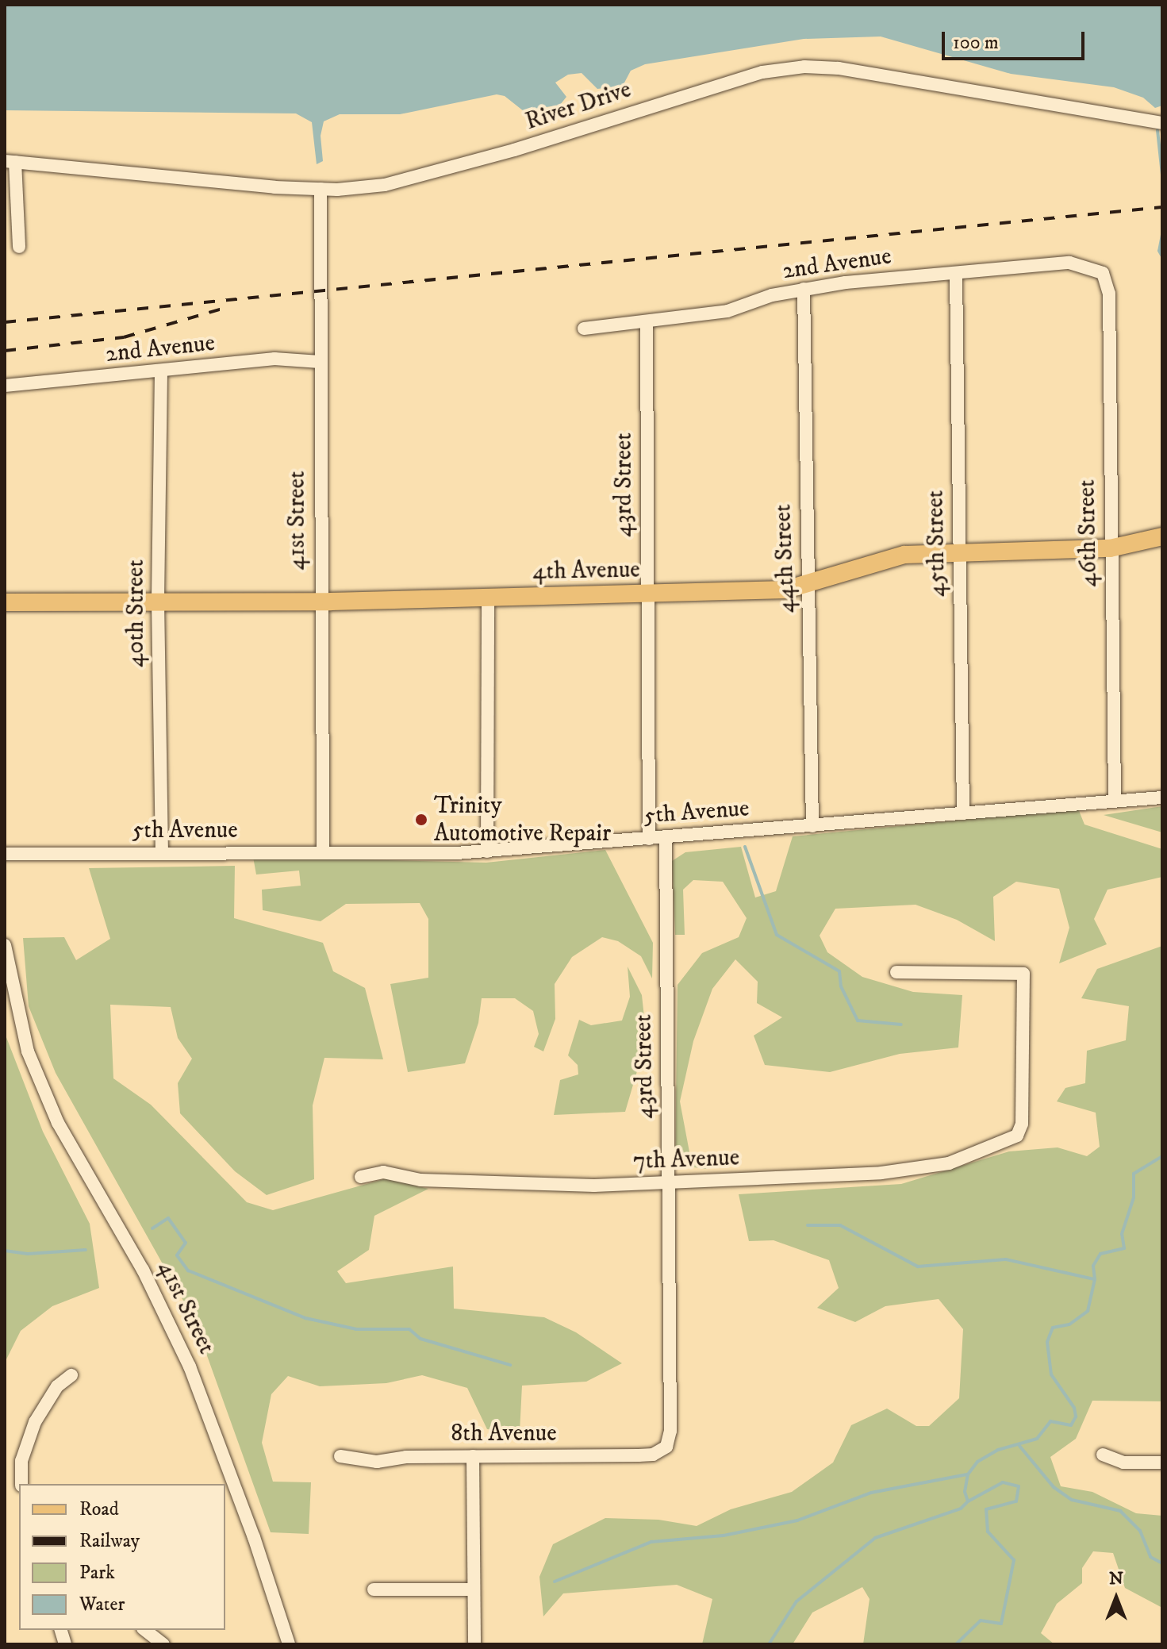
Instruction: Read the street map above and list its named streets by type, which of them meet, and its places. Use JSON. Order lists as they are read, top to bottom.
{
  "streets": {
    "main road": ["4th Avenue"],
    "street": [
      "River Drive",
      "2nd Avenue",
      "43rd Street",
      "41st Street",
      "46th Street",
      "45th Street",
      "44th Street",
      "40th Street",
      "5th Avenue",
      "7th Avenue",
      "8th Avenue"
    ]
  },
  "crossings": [
    ["River Drive", "41st Street"],
    ["2nd Avenue", "43rd Street"],
    ["2nd Avenue", "41st Street"],
    ["2nd Avenue", "46th Street"],
    ["2nd Avenue", "45th Street"],
    ["2nd Avenue", "44th Street"],
    ["2nd Avenue", "40th Street"],
    ["43rd Street", "4th Avenue"],
    ["43rd Street", "5th Avenue"],
    ["43rd Street", "7th Avenue"],
    ["43rd Street", "8th Avenue"],
    ["41st Street", "4th Avenue"],
    ["41st Street", "5th Avenue"],
    ["46th Street", "4th Avenue"],
    ["46th Street", "5th Avenue"],
    ["45th Street", "4th Avenue"],
    ["45th Street", "5th Avenue"],
    ["44th Street", "4th Avenue"],
    ["44th Street", "5th Avenue"],
    ["4th Avenue", "40th Street"],
    ["40th Street", "5th Avenue"]
  ],
  "places": ["Trinity Automotive Repair"],
  "legend": [
    "Road",
    "Railway",
    "Park",
    "Water"
  ],
  "scale_bar": "100 m",
  "north": "top"
}
